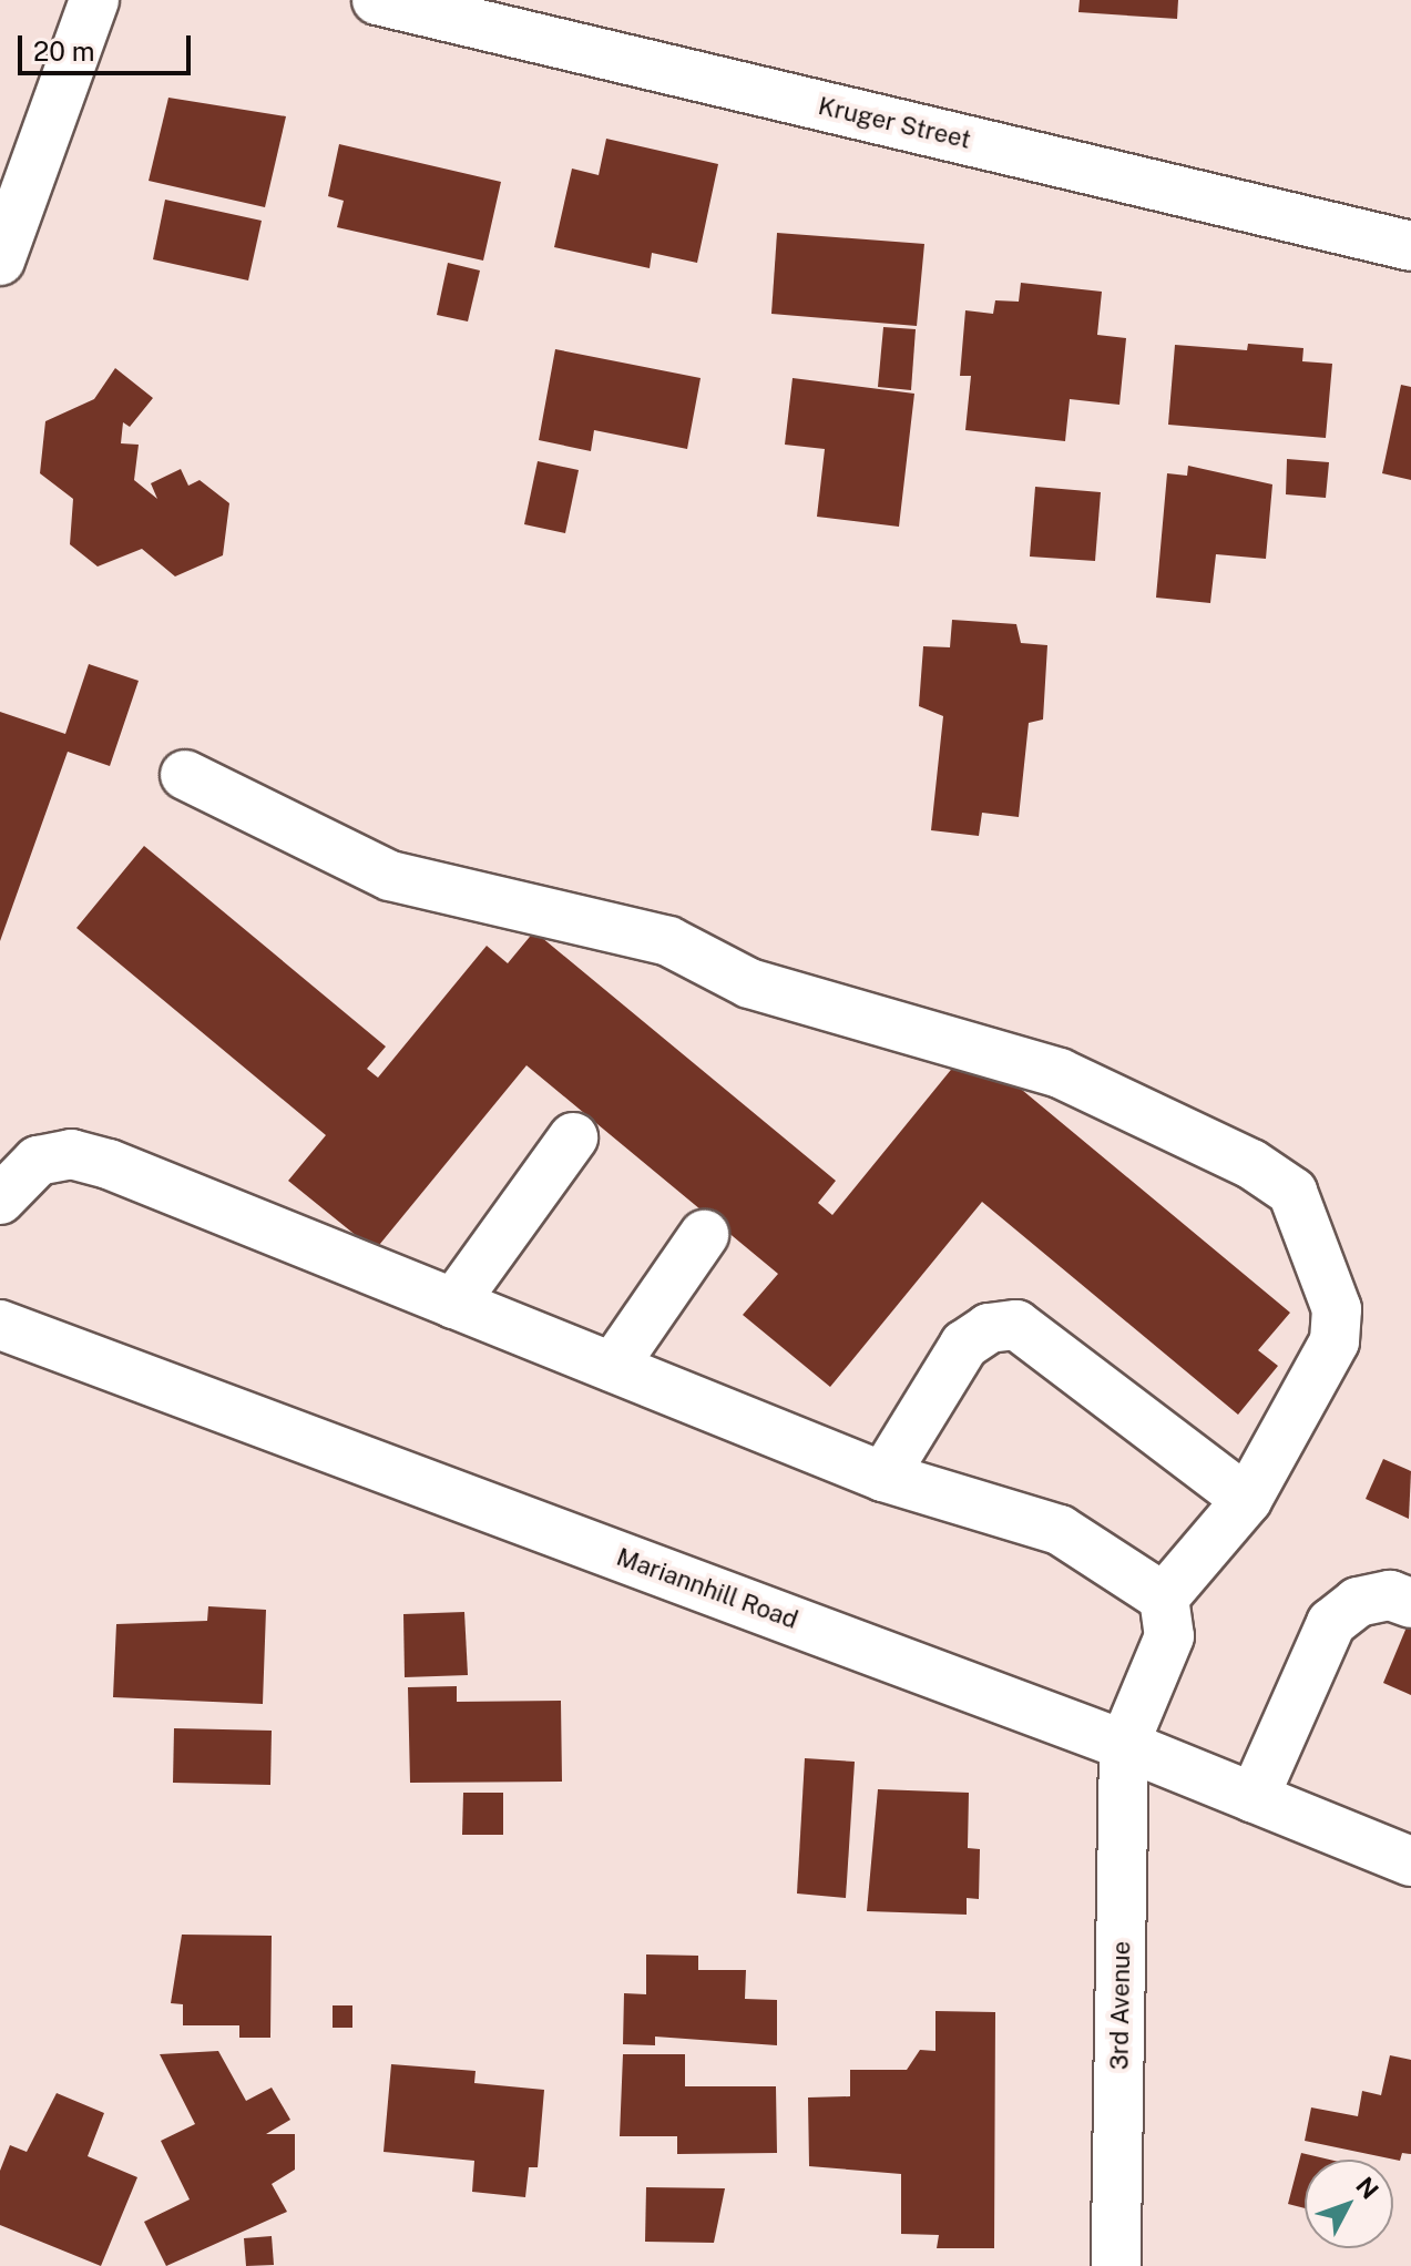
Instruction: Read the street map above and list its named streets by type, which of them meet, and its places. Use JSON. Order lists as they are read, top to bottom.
{
  "streets": {
    "street": ["Kruger Street", "Mariannhill Road", "3rd Avenue"]
  },
  "crossings": [
    ["Mariannhill Road", "3rd Avenue"]
  ],
  "scale_bar": "20 m",
  "north": "top right"
}
